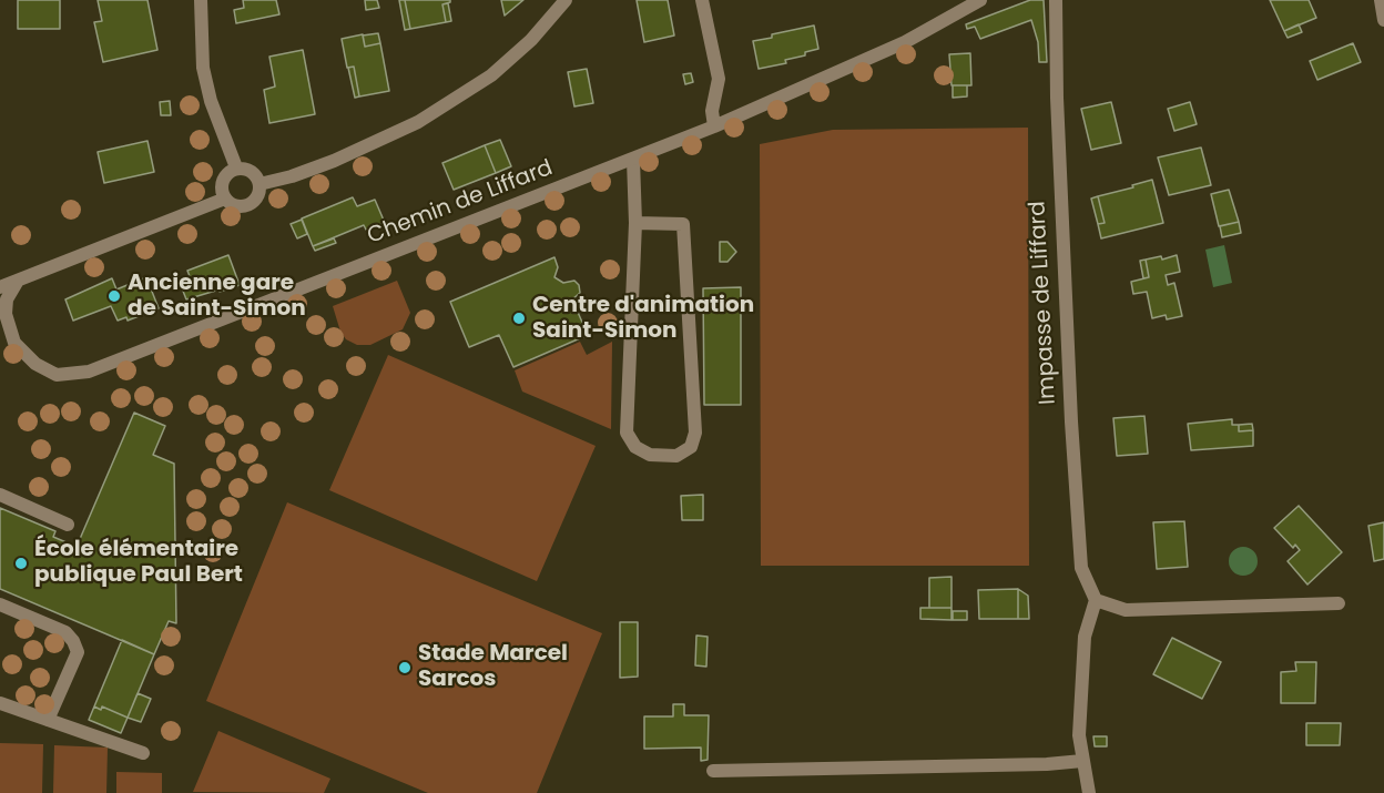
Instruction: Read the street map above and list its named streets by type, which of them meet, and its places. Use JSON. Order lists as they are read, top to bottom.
{
  "streets": {
    "street": ["Chemin de Liffard", "Impasse de Liffard"]
  },
  "places": [
    "Ancienne gare de Saint-Simon",
    "Centre d'animation Saint-Simon",
    "École élémentaire publique Paul Bert",
    "Stade Marcel Sarcos"
  ]
}
